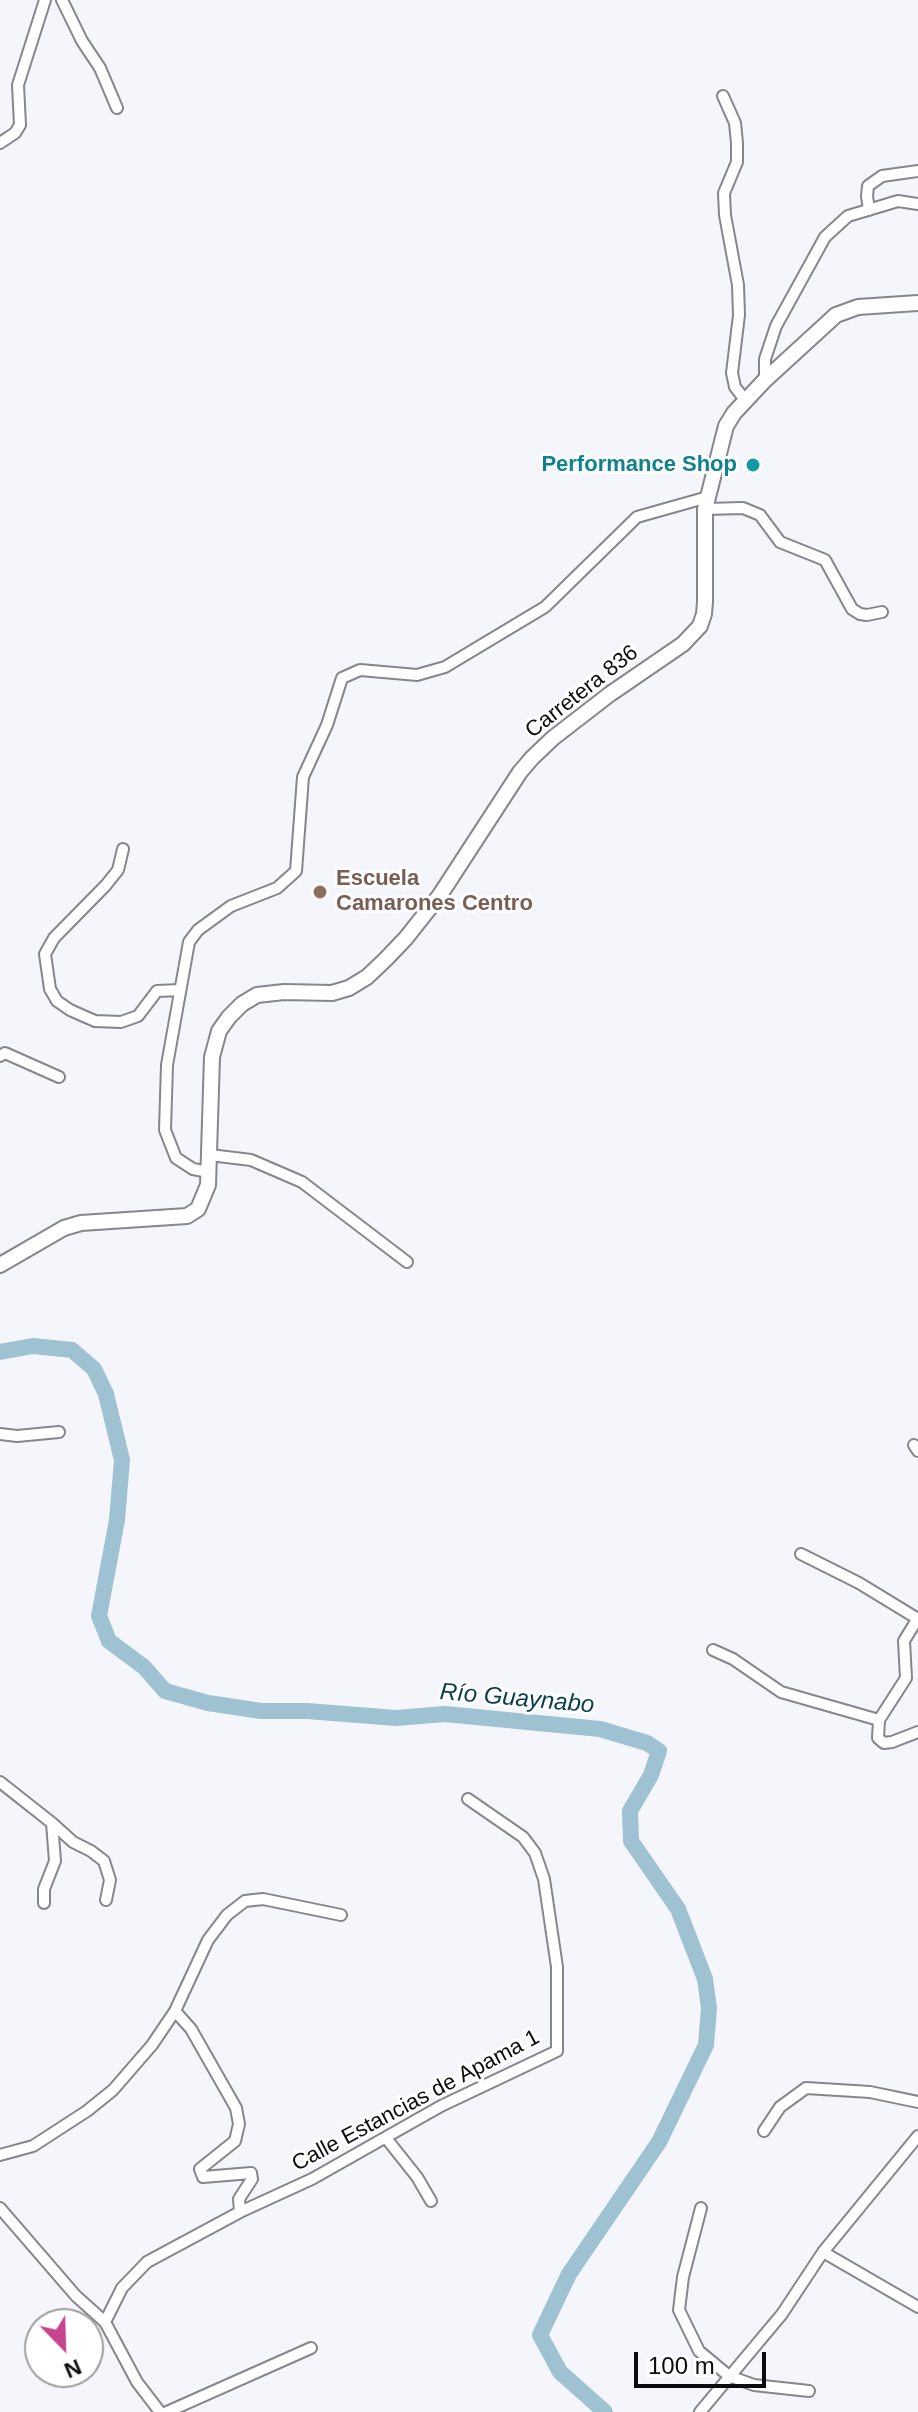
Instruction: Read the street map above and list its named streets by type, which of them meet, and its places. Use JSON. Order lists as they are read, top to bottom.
{
  "streets": {
    "street": ["Carretera 836", "Calle Estancias de Apama 1"]
  },
  "water": ["Río Guaynabo"],
  "places": ["Performance Shop", "Escuela Camarones Centro"],
  "scale_bar": "100 m",
  "north": "bottom right"
}
